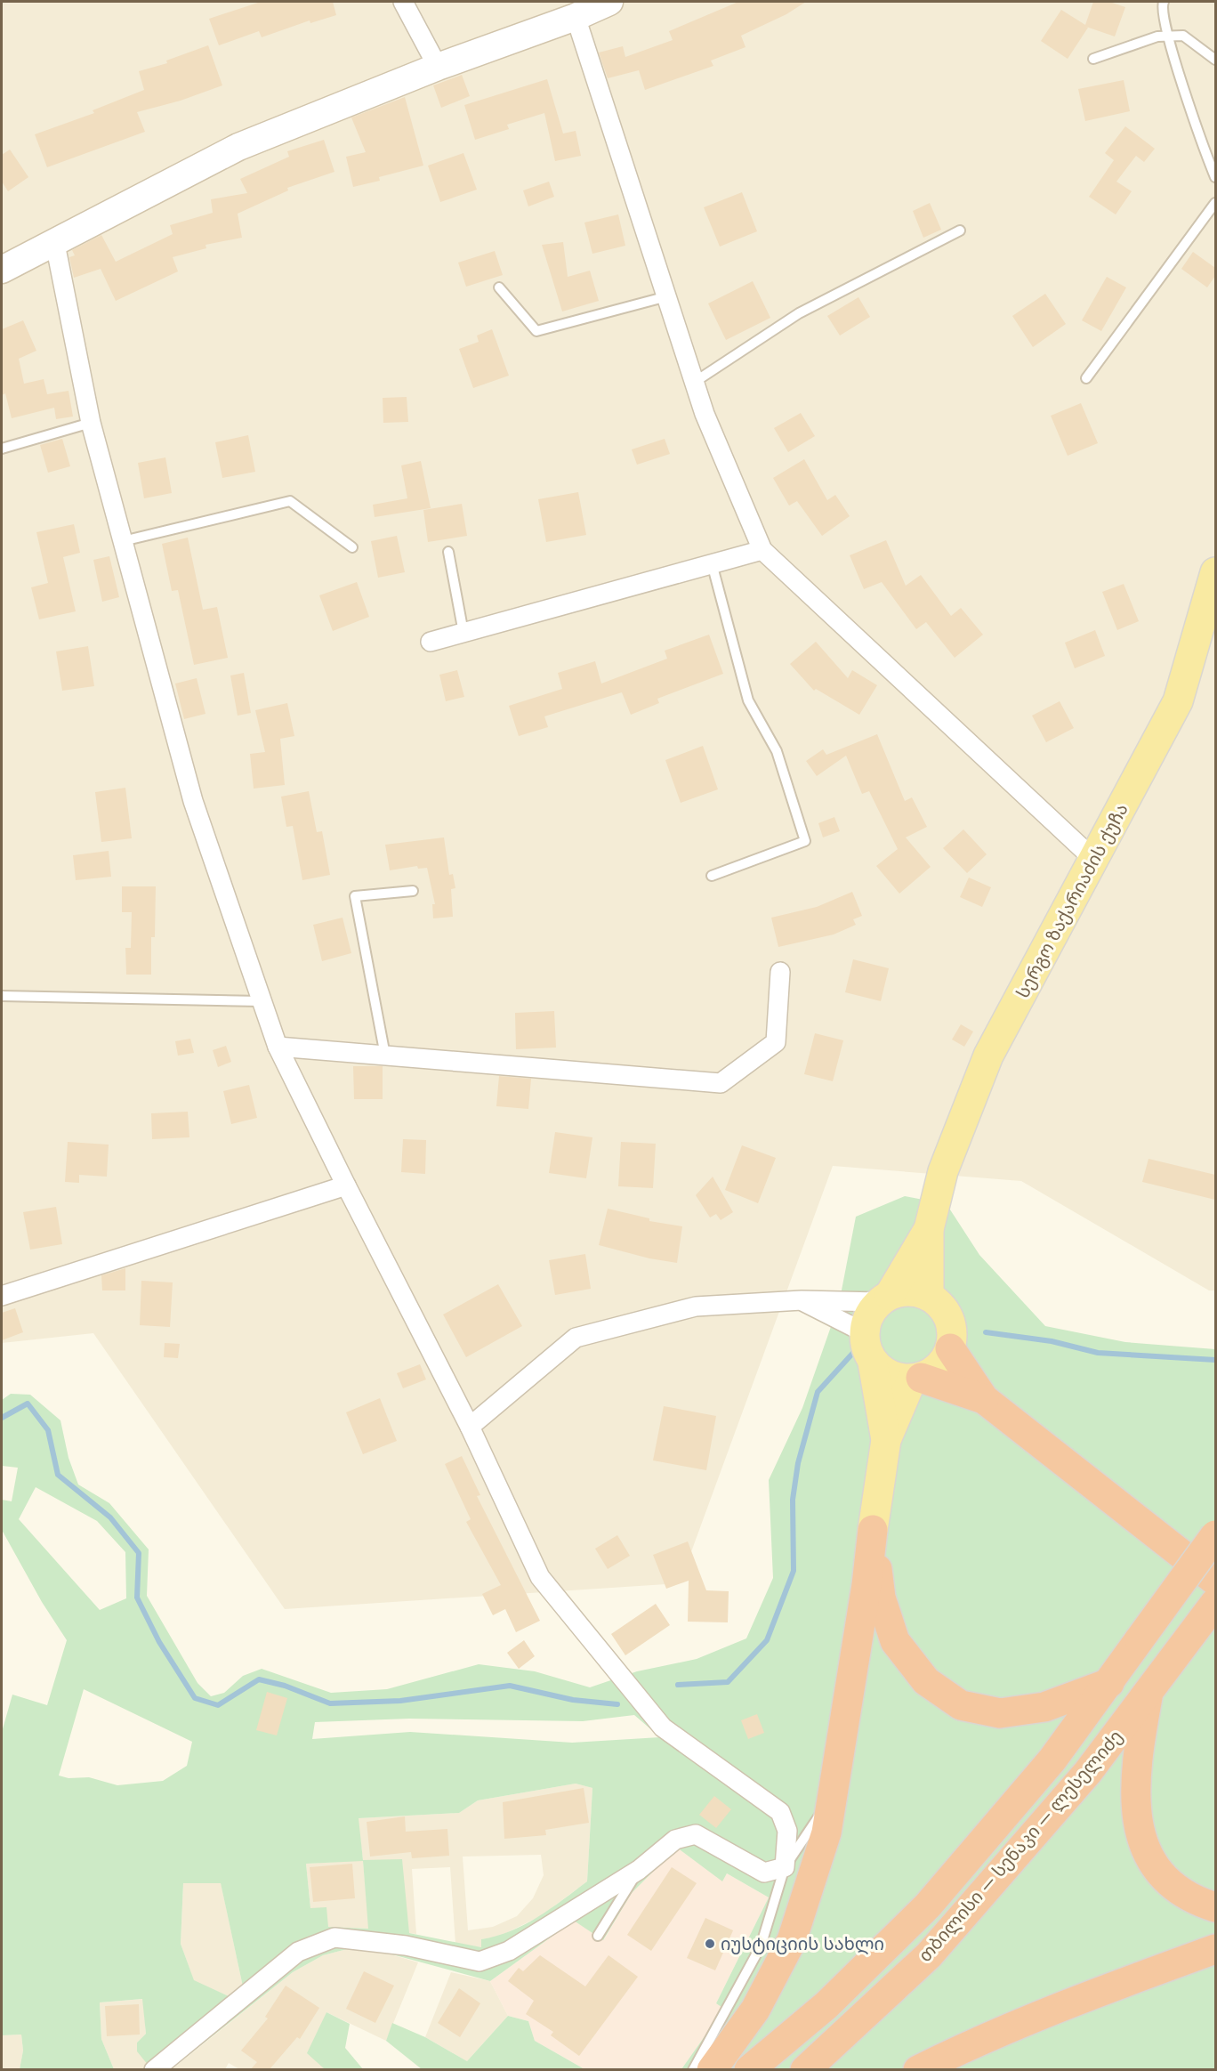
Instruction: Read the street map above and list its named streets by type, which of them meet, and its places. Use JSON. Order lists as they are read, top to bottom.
{
  "streets": {
    "highway": ["თბილისი — სენაკი — ლესელიძე"],
    "main road": ["სერგო ზაქარიაძის ქუჩა"]
  },
  "places": ["იუსტიციის სახლი"]
}
